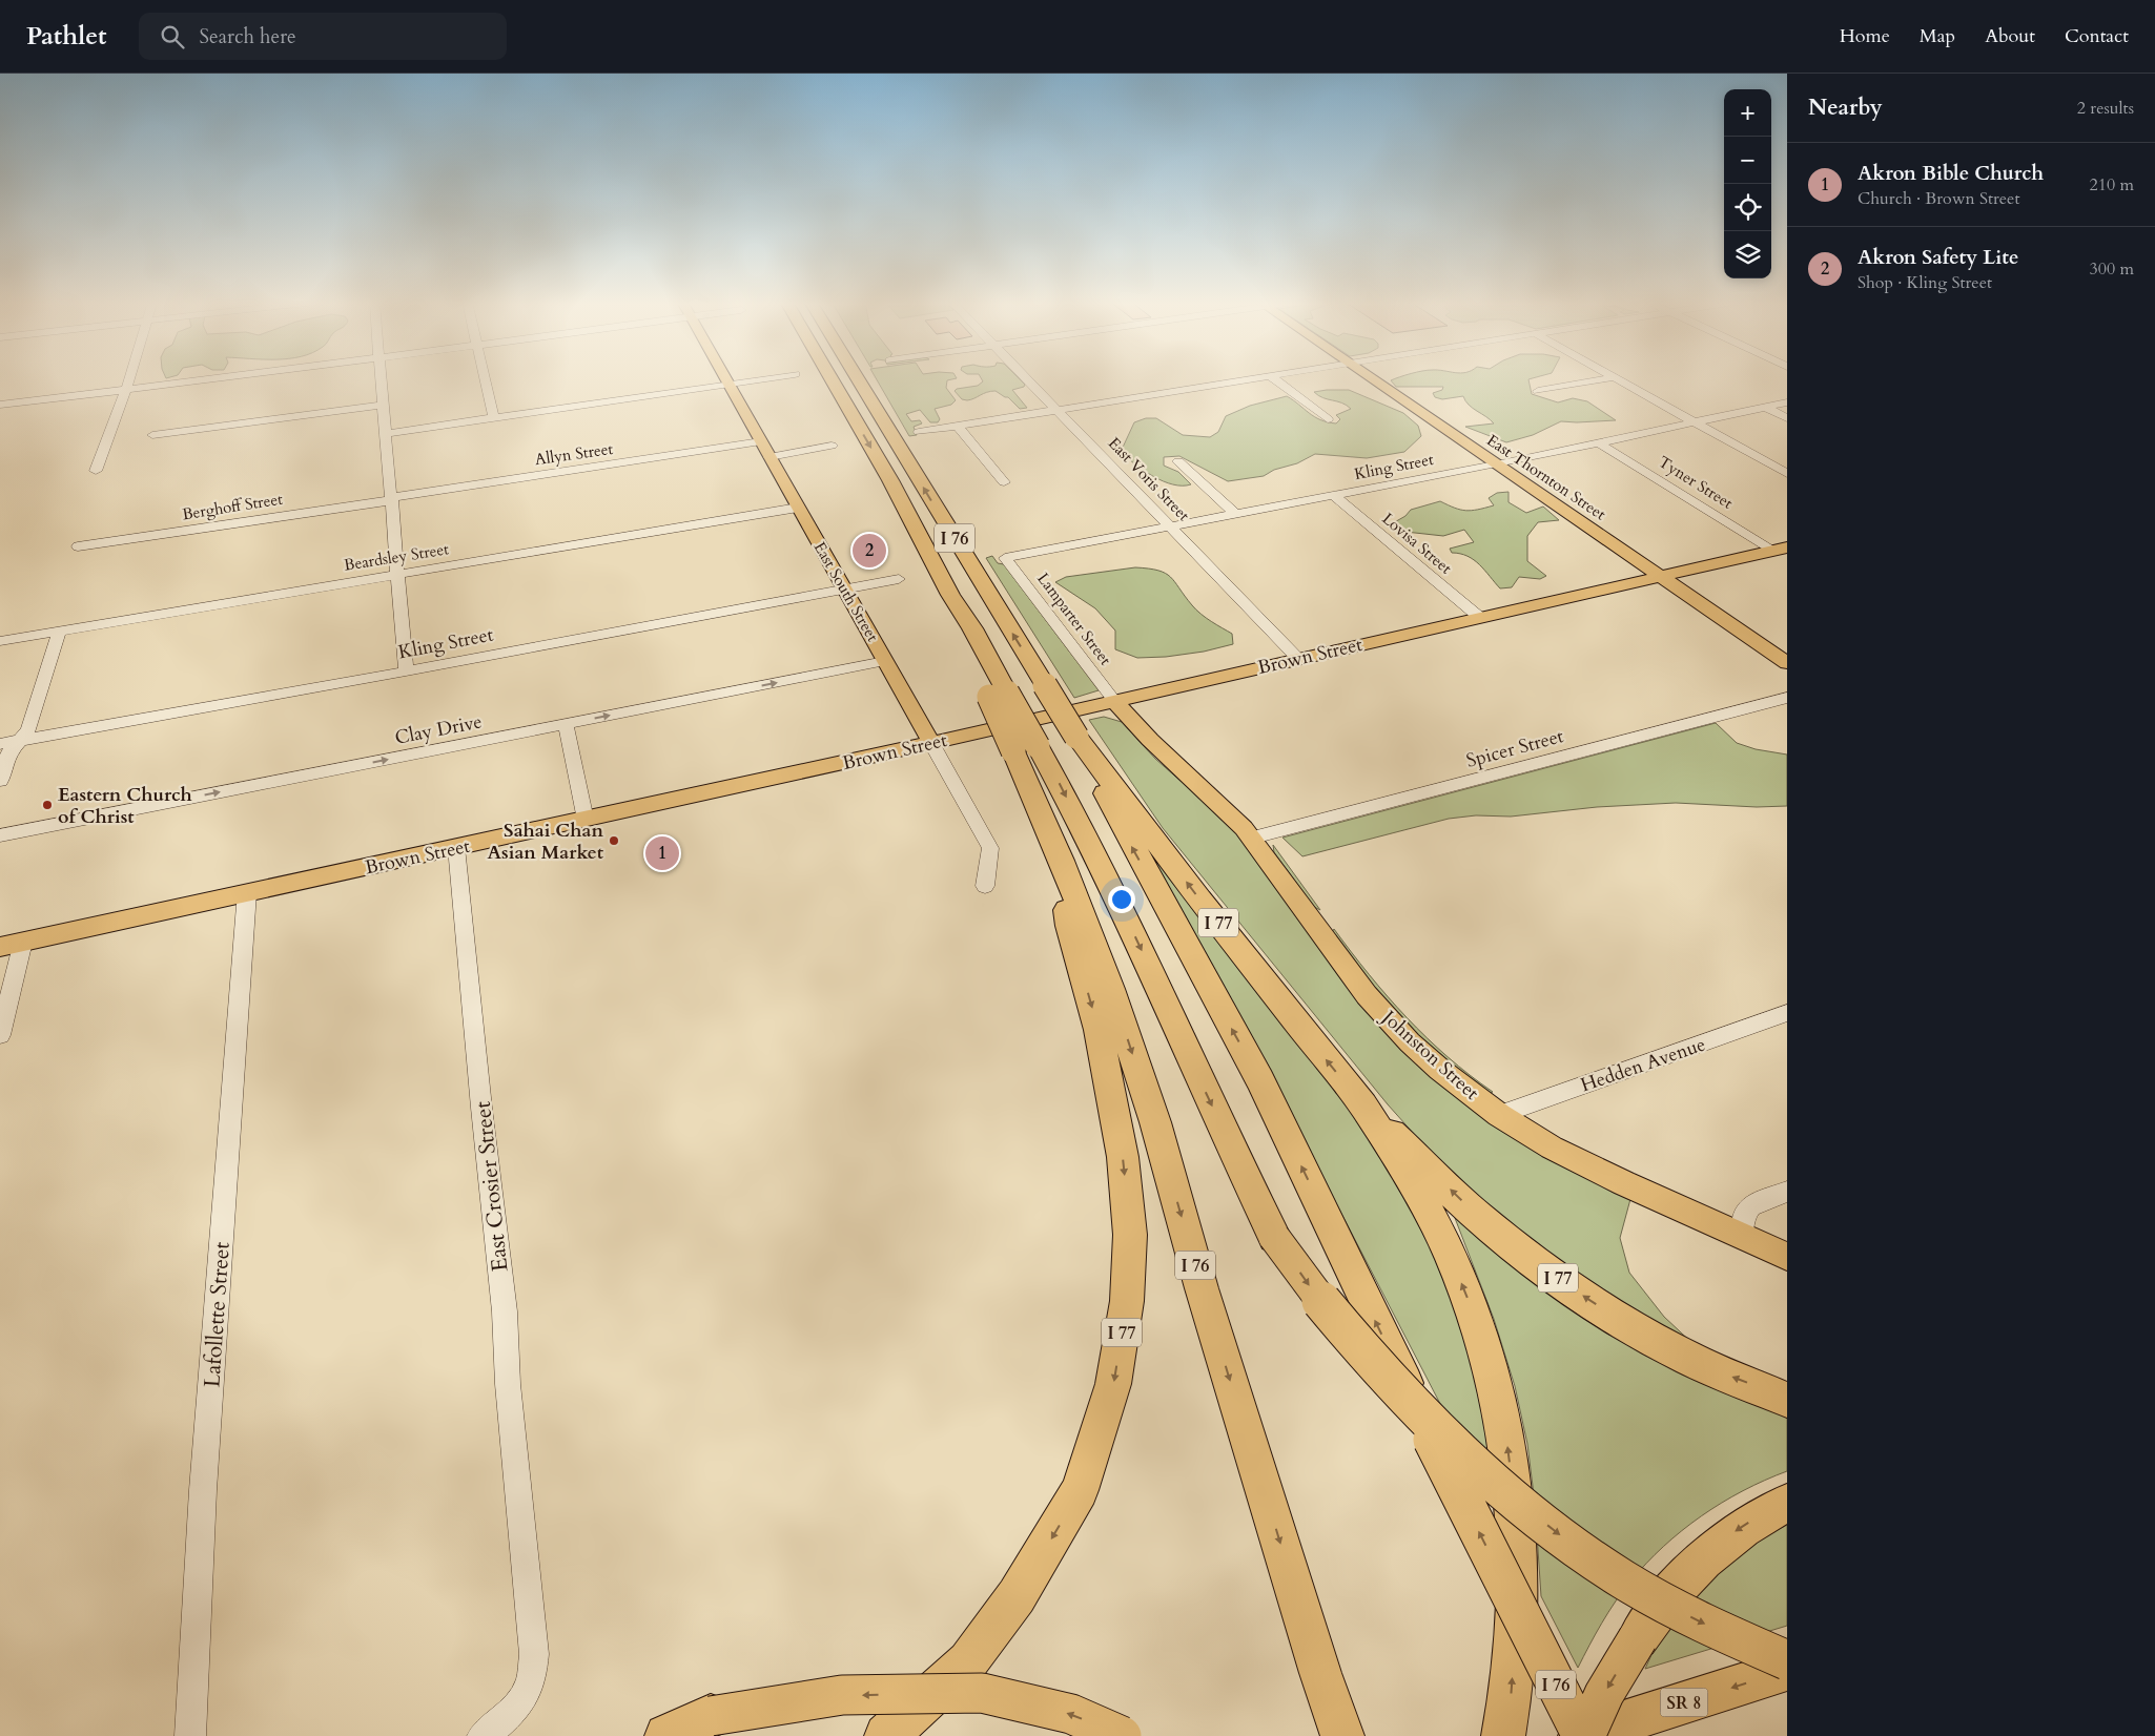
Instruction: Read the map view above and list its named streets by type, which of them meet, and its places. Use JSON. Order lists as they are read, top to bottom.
{
  "streets": {
    "highway": ["I 76", "I 77", "SR 8"],
    "main road": [
      "East Thornton Street",
      "East South Street",
      "Brown Street",
      "Johnston Street"
    ],
    "street": [
      "Allyn Street",
      "Kling Street",
      "East Voris Street",
      "Tyner Street",
      "Berghoff Street",
      "Lovisa Street",
      "Beardsley Street",
      "Lamparter Street",
      "Clay Drive",
      "Spicer Street",
      "Hedden Avenue",
      "East Crosier Street",
      "Lafollette Street"
    ]
  },
  "crossings": [
    ["Allyn Street", "Berghoff Street"],
    ["Allyn Street", "East South Street"],
    ["Kling Street", "East Thornton Street"],
    ["Kling Street", "East Voris Street"],
    ["Kling Street", "Tyner Street"],
    ["Kling Street", "Lovisa Street"],
    ["Kling Street", "East South Street"],
    ["Kling Street", "Lamparter Street"],
    ["East Thornton Street", "Brown Street"],
    ["East Voris Street", "Brown Street"],
    ["Tyner Street", "Brown Street"],
    ["I 76", "I 77"],
    ["I 76", "SR 8"],
    ["Lovisa Street", "Brown Street"],
    ["Beardsley Street", "East South Street"],
    ["East South Street", "Brown Street"],
    ["East South Street", "Clay Drive"],
    ["Lamparter Street", "Brown Street"],
    ["Lamparter Street", "Johnston Street"],
    ["Brown Street", "Johnston Street"],
    ["Brown Street", "East Crosier Street"],
    ["Brown Street", "Lafollette Street"],
    ["Spicer Street", "Johnston Street"],
    ["Johnston Street", "Hedden Avenue"]
  ],
  "one_way": ["Clay Drive"],
  "places": ["Eastern Church of Christ", "Sahai Chan Asian Market"],
  "page": {
    "header": "Pathlet",
    "search": "Search here",
    "nav": [
      "Home",
      "Map",
      "About",
      "Contact"
    ],
    "heading": ["Nearby", "2 results"],
    "map_buttons": ["+", "−"],
    "list": [
      {
        "mark": "1",
        "name": "Akron Bible Church",
        "note": "Church · Brown Street",
        "value": "210 m"
      },
      {
        "mark": "2",
        "name": "Akron Safety Lite",
        "note": "Shop · Kling Street",
        "value": "300 m"
      }
    ],
    "pins": ["2", "1"]
  }
}
